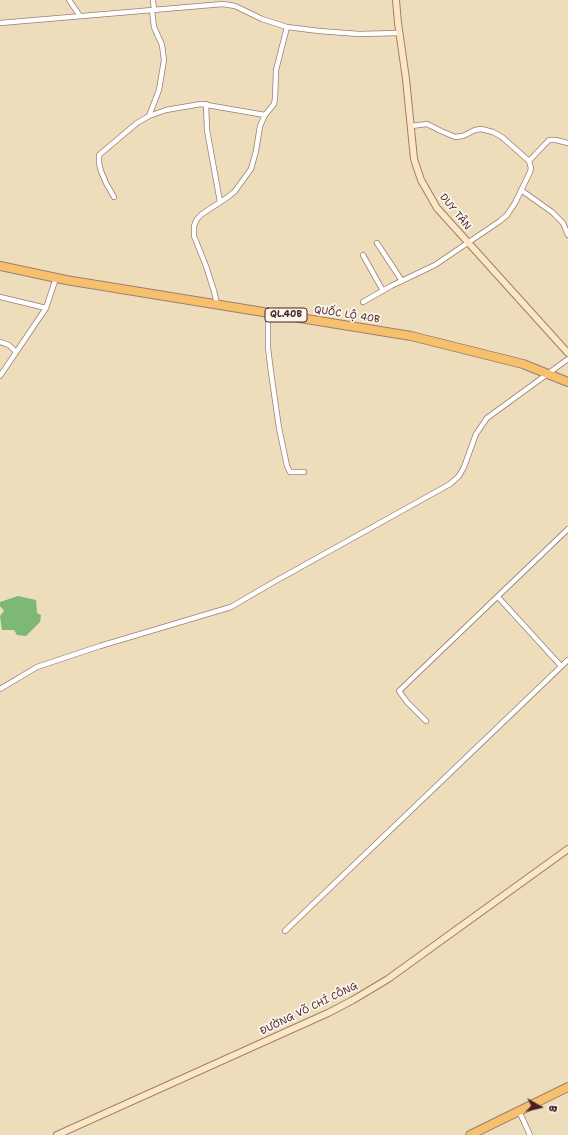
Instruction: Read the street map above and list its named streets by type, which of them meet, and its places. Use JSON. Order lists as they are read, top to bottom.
{
  "streets": {
    "highway": ["QL.40B", "QUỐC LỘ 40B"],
    "main road": ["DUY TÂN", "ĐƯỜNG VÕ CHÍ CÔNG"]
  },
  "north": "right"
}
